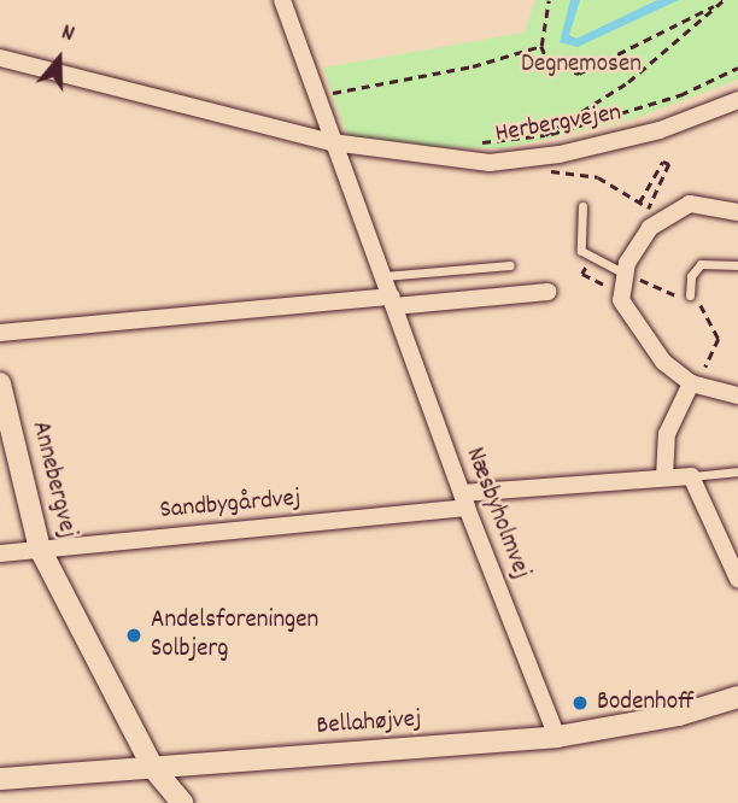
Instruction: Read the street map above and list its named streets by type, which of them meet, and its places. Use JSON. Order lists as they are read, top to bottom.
{
  "streets": {
    "street": [
      "Herbergvejen",
      "Annebergvej",
      "Sandbygårdvej",
      "Næsbyholmvej",
      "Bellahøjvej"
    ]
  },
  "crossings": [
    ["Herbergvejen", "Næsbyholmvej"],
    ["Annebergvej", "Sandbygårdvej"],
    ["Annebergvej", "Bellahøjvej"],
    ["Sandbygårdvej", "Næsbyholmvej"],
    ["Næsbyholmvej", "Bellahøjvej"]
  ],
  "parks": ["Degnemosen"],
  "places": ["Andelsforeningen Solbjerg", "Bodenhoff"],
  "north": "top"
}
